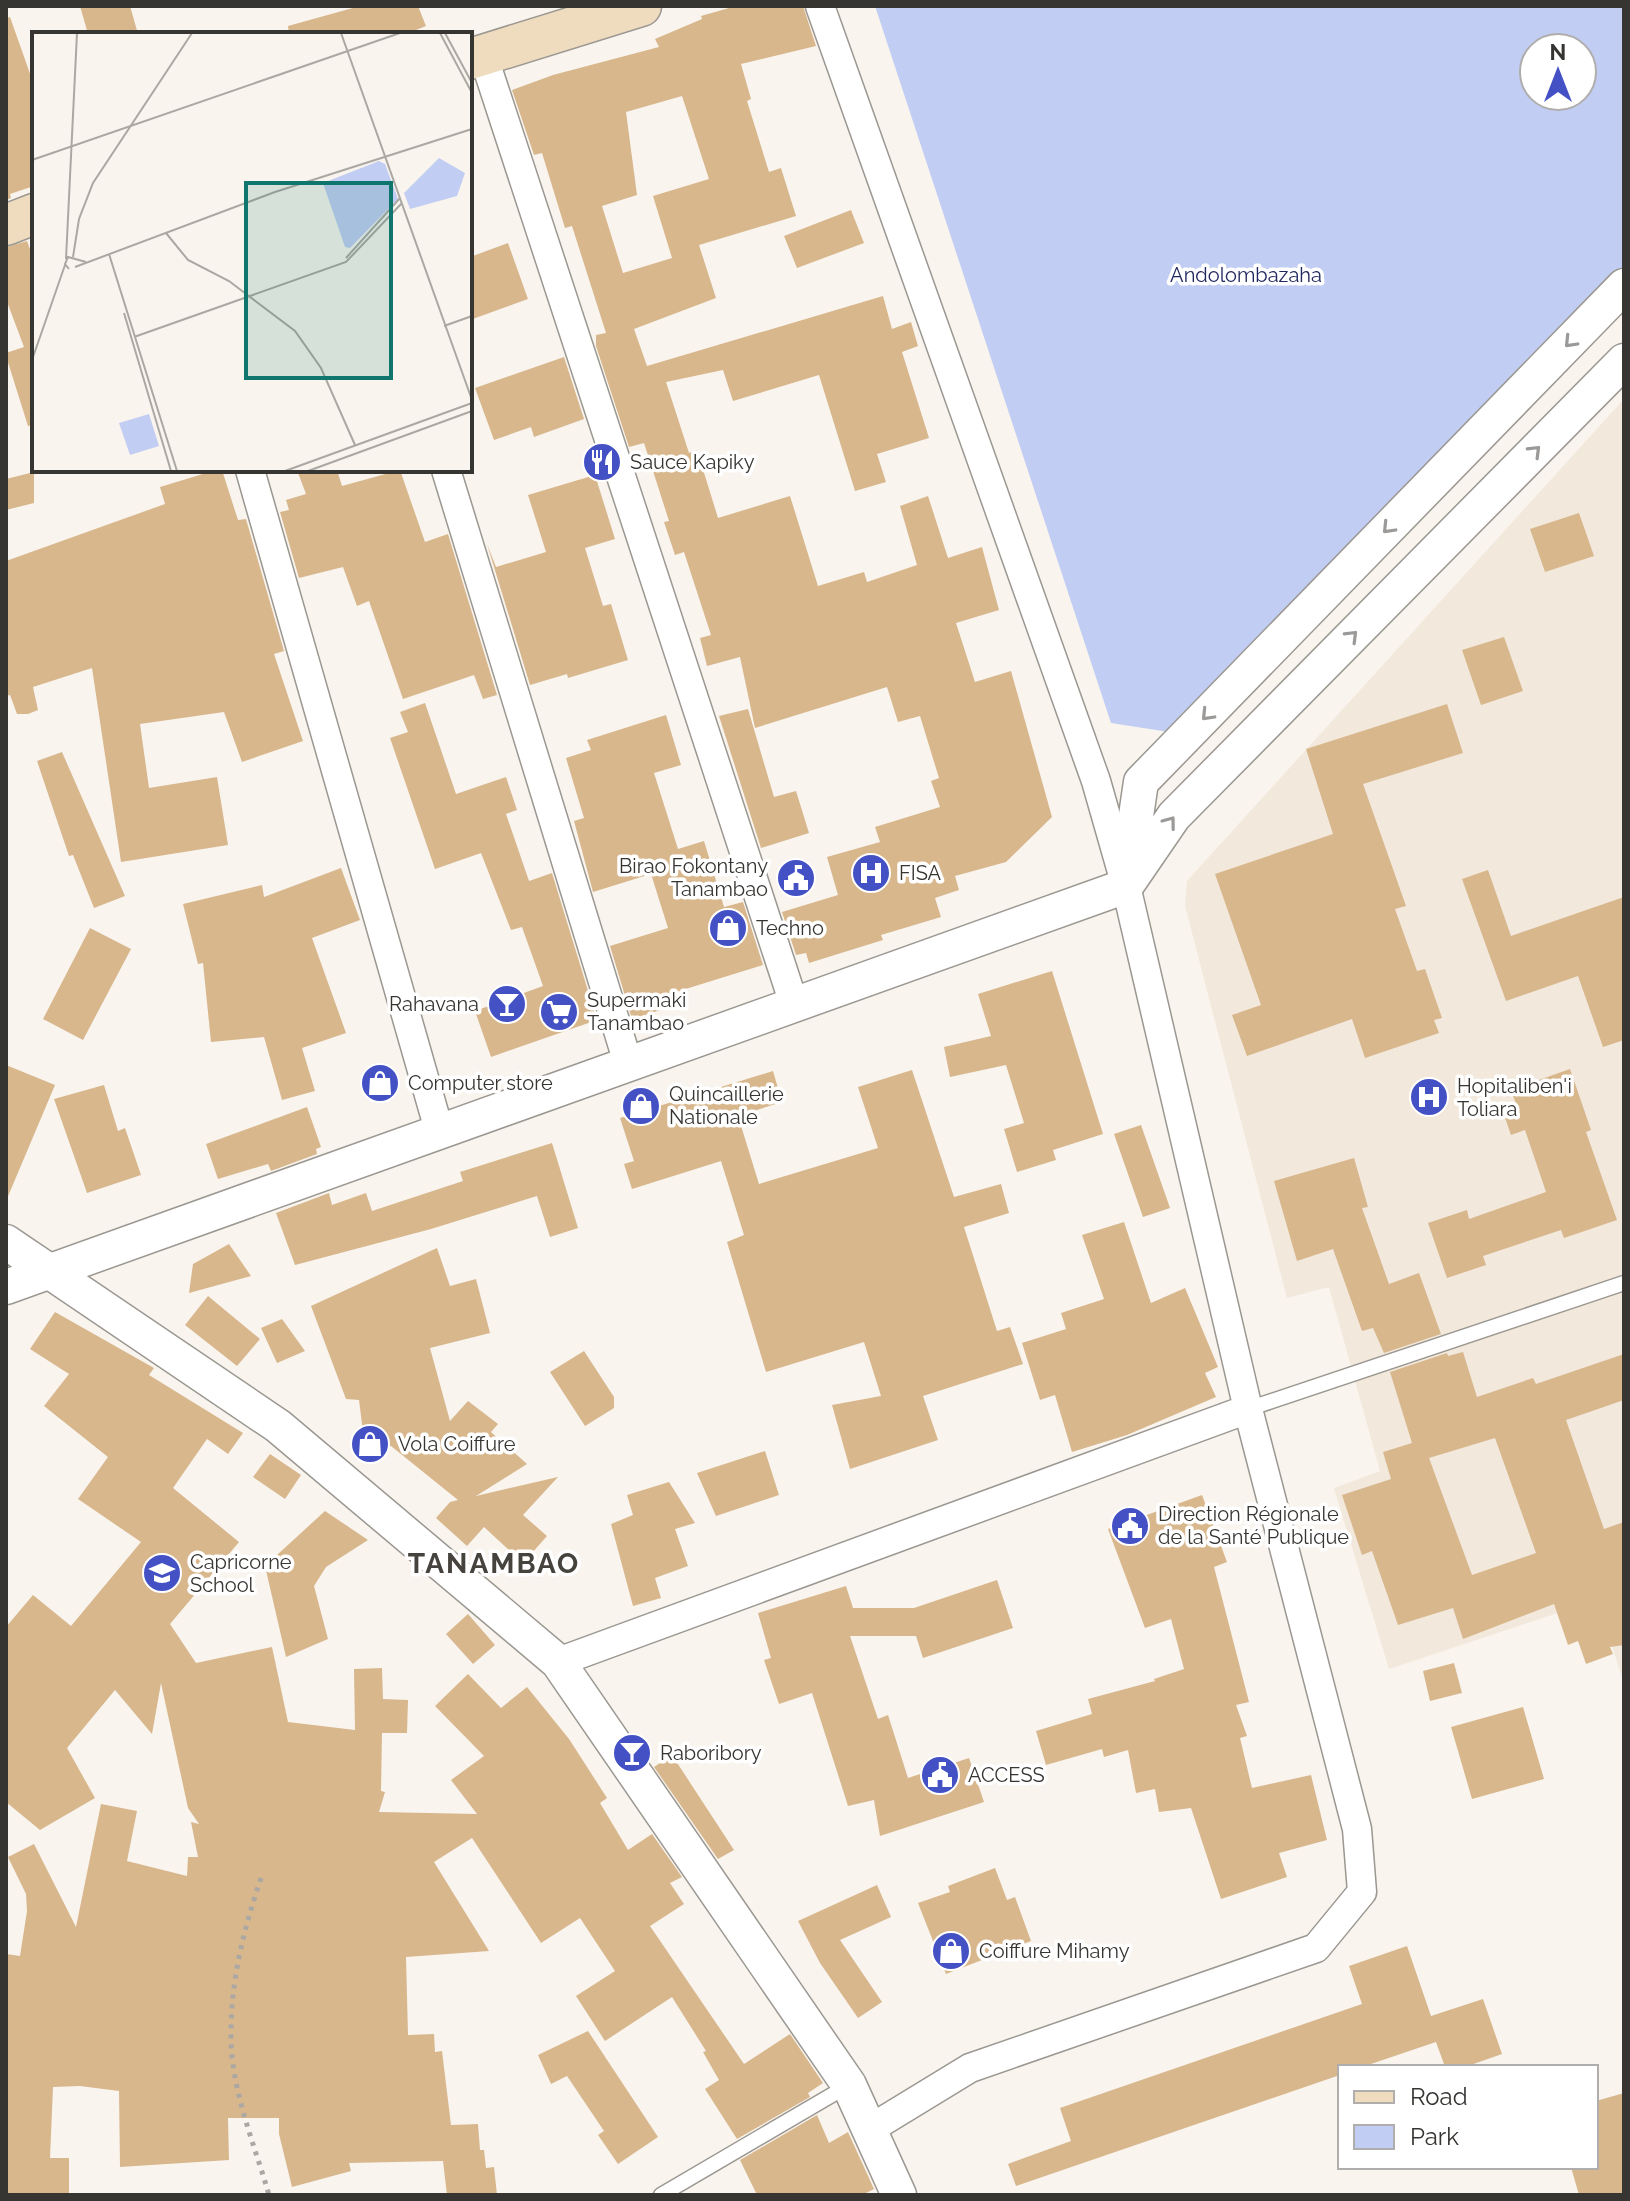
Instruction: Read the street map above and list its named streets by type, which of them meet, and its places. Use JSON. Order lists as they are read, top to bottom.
{
  "districts": ["TANAMBAO"],
  "parks": ["Andolombazaha"],
  "places": {
    "restaurant": ["Sauce Kapiky"],
    "hospital": ["FISA", "Hopitaliben'i Toliara"],
    "public building": ["Birao Fokontany Tanambao", "Direction Régionale de la Santé Publique", "ACCESS"],
    "shop": [
      "Techno",
      "Computer store",
      "Quincaillerie Nationale",
      "Vola Coiffure",
      "Coiffure Mihamy"
    ],
    "bar": ["Rahavana", "Raboribory"],
    "supermarket": ["Supermaki Tanambao"],
    "school or university": ["Capricorne School"]
  },
  "legend": ["Road", "Park"],
  "north": "top"
}
